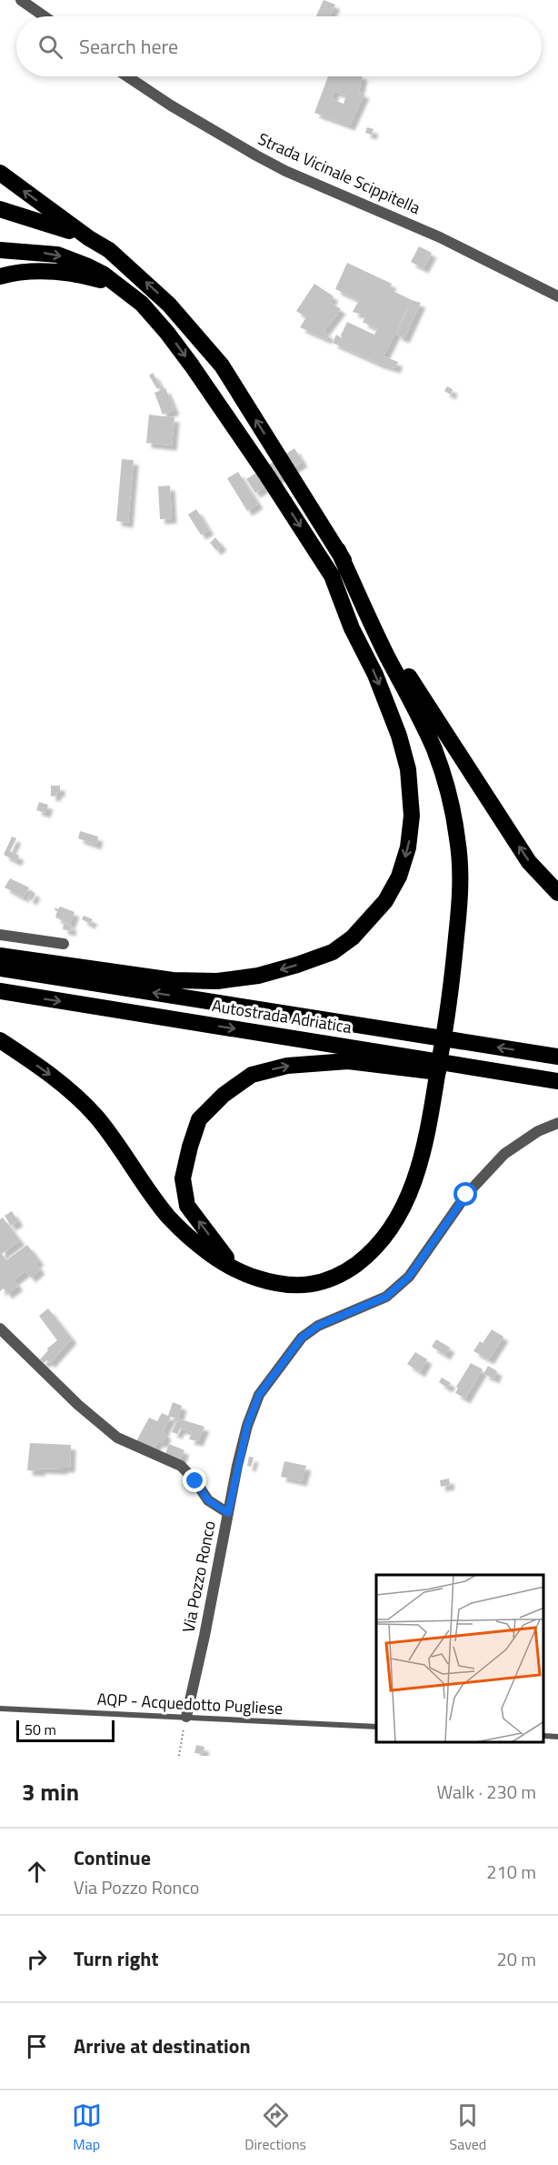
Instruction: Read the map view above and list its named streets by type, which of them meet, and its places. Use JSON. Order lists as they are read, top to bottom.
{
  "streets": {
    "highway": ["Autostrada Adriatica"],
    "street": ["Strada Vicinale Scippitella", "Via Pozzo Ronco"],
    "lane": ["AQP - Acquedotto Pugliese"]
  },
  "crossings": [
    ["Via Pozzo Ronco", "AQP - Acquedotto Pugliese"]
  ],
  "scale_bar": "50 m",
  "page": {
    "search": "Search here",
    "scale": "50 m",
    "heading": ["3 min", "Walk · 230 m"],
    "list": [
      ["Continue", "Via Pozzo Ronco", "210 m"],
      ["Turn right", "20 m"],
      "Arrive at destination"
    ],
    "nav": ["Map", "Directions", "Saved"]
  }
}
